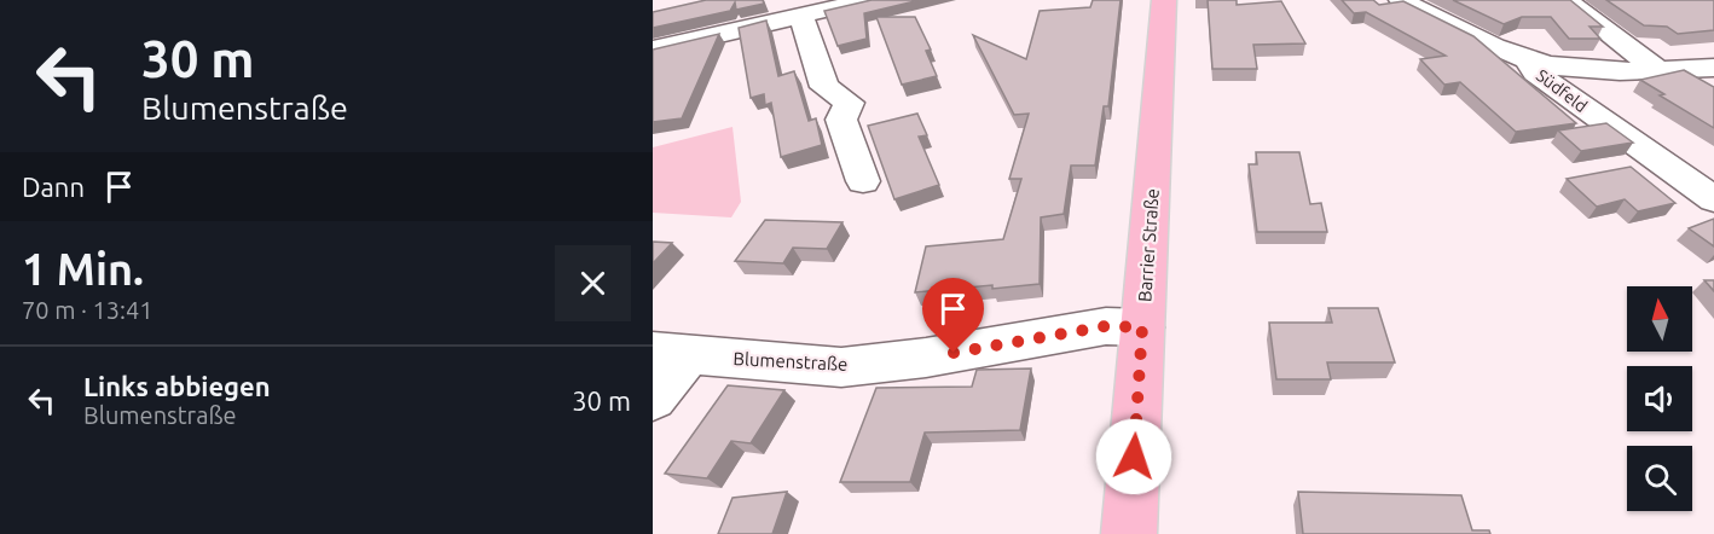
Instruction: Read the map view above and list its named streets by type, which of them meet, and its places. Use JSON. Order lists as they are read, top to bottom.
{
  "streets": {
    "main road": ["Barrier Straße"],
    "street": ["Südfeld", "Blumenstraße"]
  },
  "crossings": [
    ["Barrier Straße", "Blumenstraße"]
  ],
  "north": "top",
  "page": {
    "turn": ["30 m", "Blumenstraße"],
    "then": "Dann",
    "heading": ["1 Min.", "70 m · 13:41"],
    "list": [
      {
        "name": "Links abbiegen",
        "note": "Blumenstraße",
        "value": "30 m"
      }
    ]
  }
}
